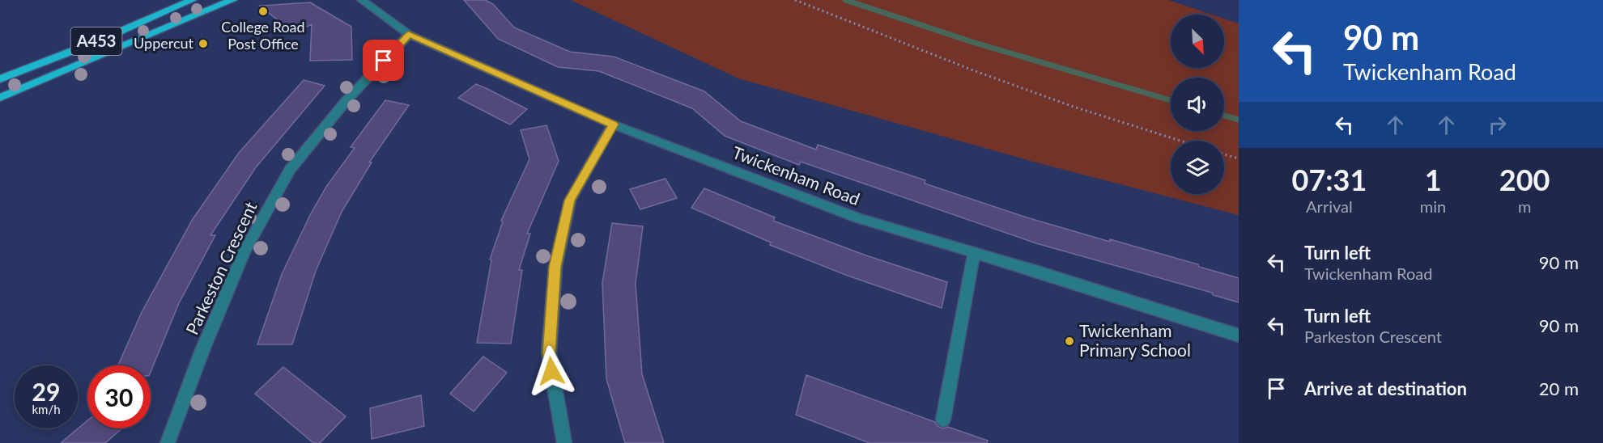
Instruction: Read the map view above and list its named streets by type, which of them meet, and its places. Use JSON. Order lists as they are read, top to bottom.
{
  "streets": {
    "main road": ["A453"],
    "street": ["Twickenham Road", "Parkeston Crescent"]
  },
  "crossings": [
    ["Twickenham Road", "Parkeston Crescent"]
  ],
  "places": ["College Road Post Office", "Uppercut", "Twickenham Primary School"],
  "north": "bottom right",
  "page": {
    "turn": ["90 m", "Twickenham Road"],
    "eta": [
      "07:31",
      "Arrival",
      "1",
      "min",
      "200",
      "m"
    ],
    "list": [
      {
        "name": "Turn left",
        "note": "Twickenham Road",
        "value": "90 m"
      },
      {
        "name": "Turn left",
        "note": "Parkeston Crescent",
        "value": "90 m"
      },
      {
        "name": "Arrive at destination",
        "value": "20 m"
      }
    ],
    "speed": "29 km/h",
    "limit": "30"
  }
}
